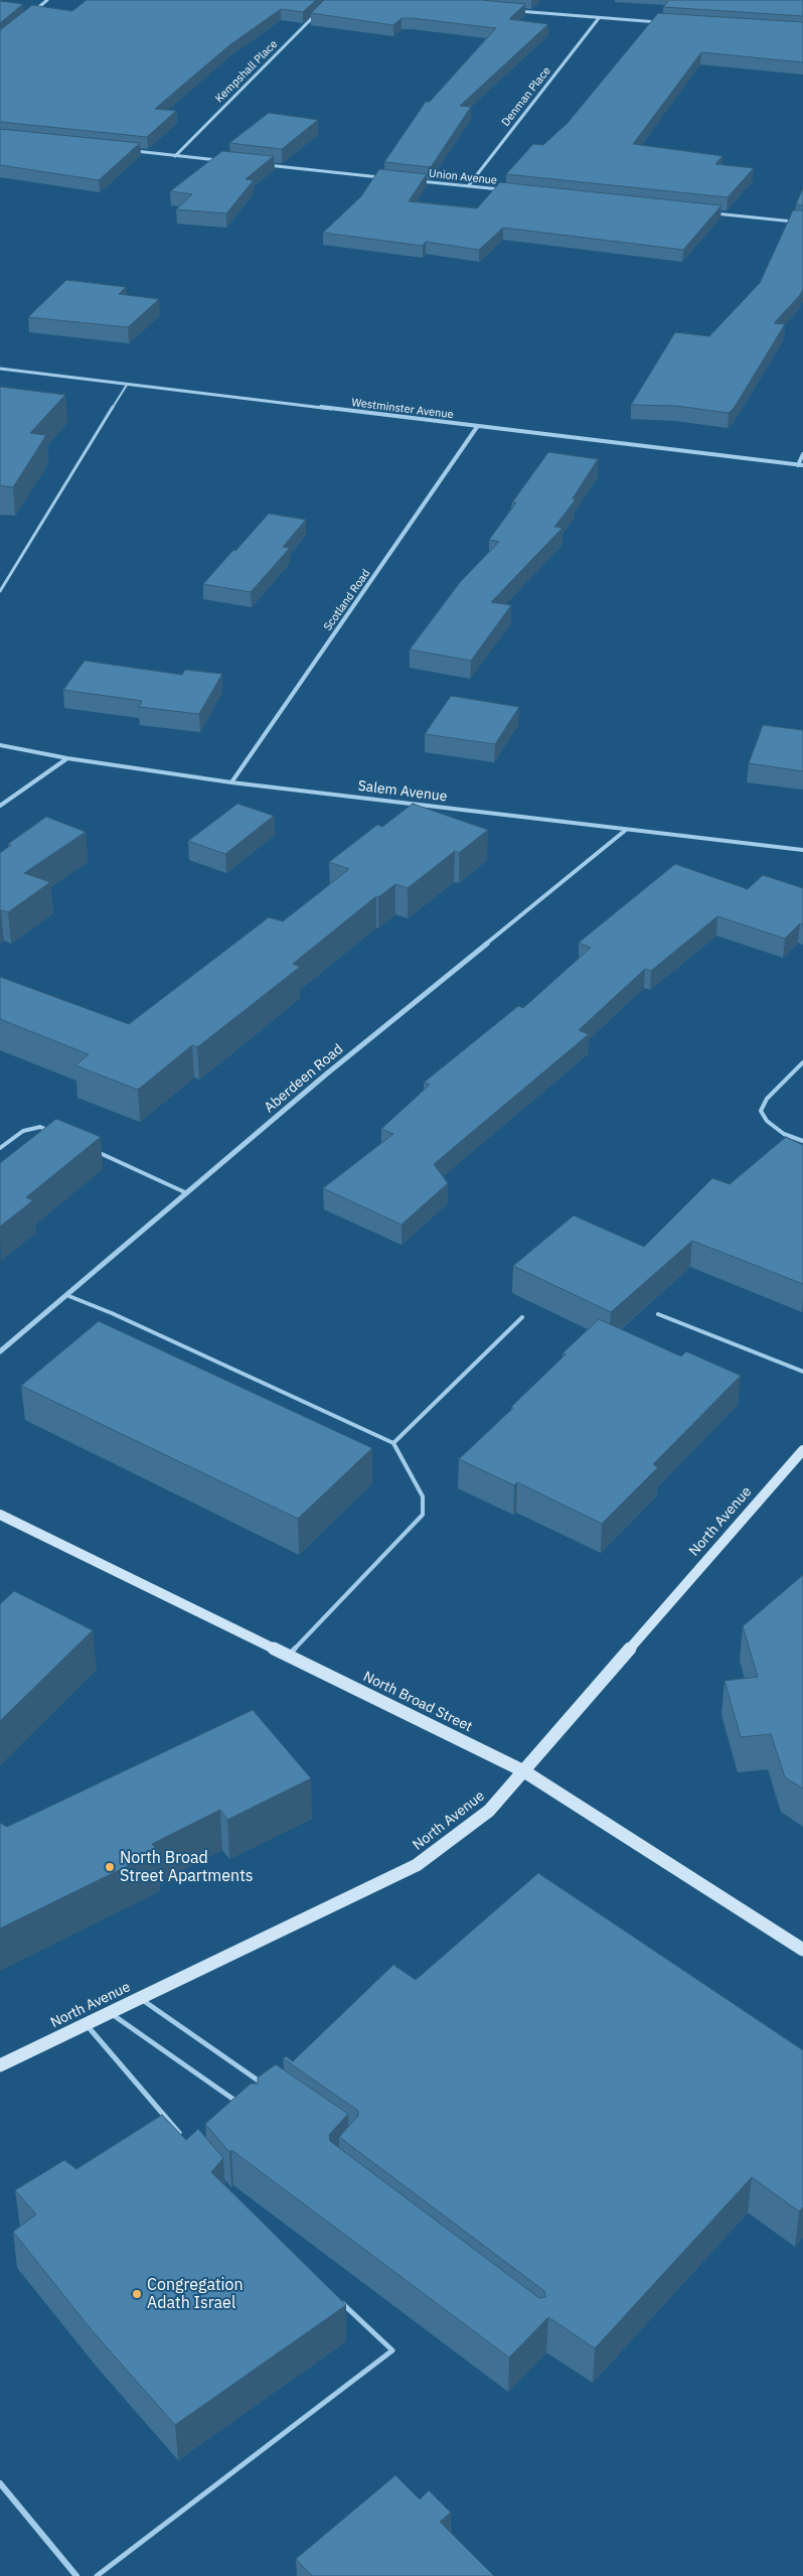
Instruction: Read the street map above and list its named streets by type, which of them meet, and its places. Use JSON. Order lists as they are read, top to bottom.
{
  "streets": {
    "main road": ["North Avenue", "North Broad Street"],
    "street": [
      "Kempshall Place",
      "Denman Place",
      "Union Avenue",
      "Westminster Avenue",
      "Scotland Road",
      "Salem Avenue",
      "Aberdeen Road"
    ]
  },
  "crossings": [
    ["Denman Place", "Union Avenue"],
    ["Westminster Avenue", "Scotland Road"],
    ["Scotland Road", "Salem Avenue"],
    ["Salem Avenue", "Aberdeen Road"],
    ["North Avenue", "North Broad Street"]
  ],
  "places": ["North Broad Street Apartments", "Congregation Adath Israel"]
}
